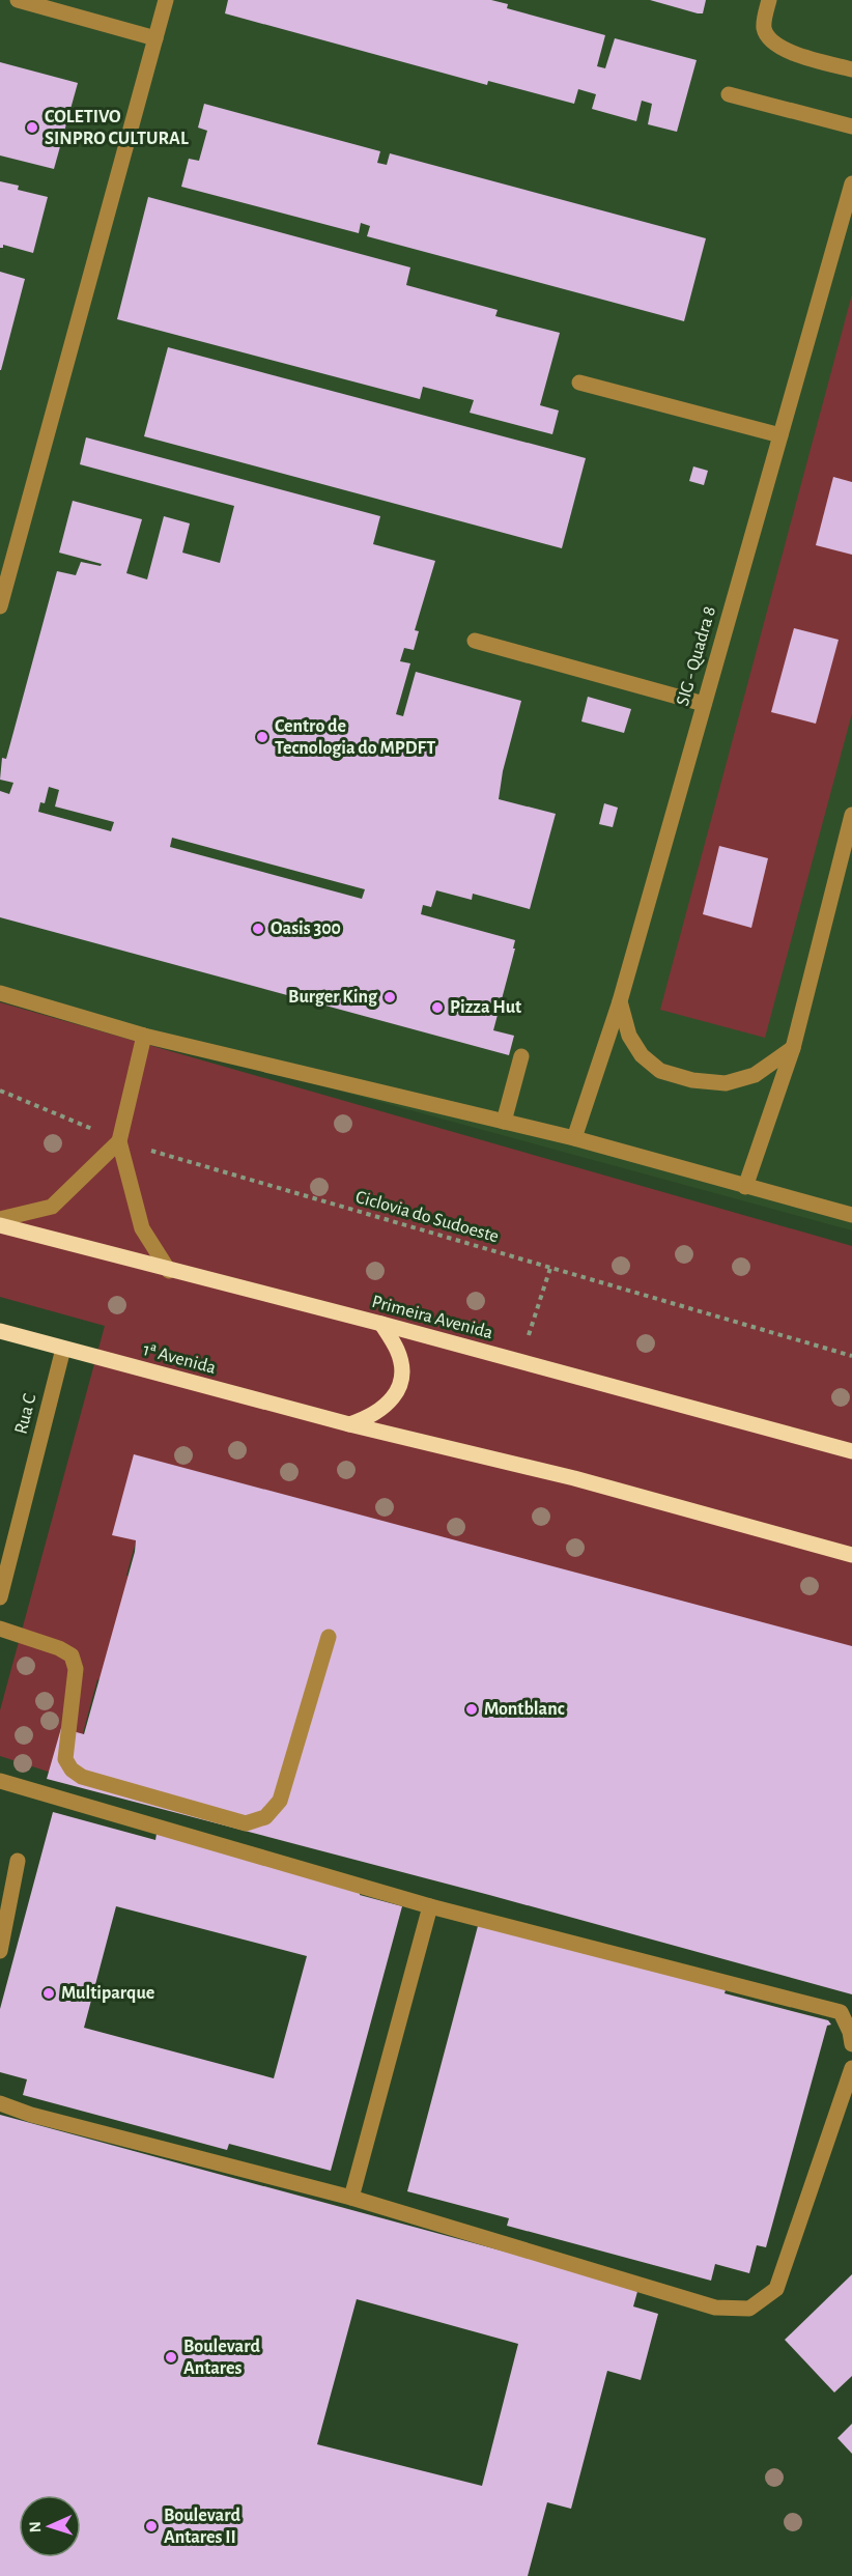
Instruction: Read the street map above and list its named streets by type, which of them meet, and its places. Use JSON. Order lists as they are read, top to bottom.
{
  "streets": {
    "main road": ["Primeira Avenida", "1ª Avenida"],
    "street": ["SIG - Quadra 8", "Rua C"],
    "path": ["Ciclovia do Sudoeste"]
  },
  "crossings": [
    ["1ª Avenida", "Rua C"]
  ],
  "places": [
    "COLETIVO SINPRO CULTURAL",
    "Centro de Tecnologia do MPDFT",
    "Oasis 300",
    "Burger King",
    "Pizza Hut",
    "Montblanc",
    "Multiparque",
    "Boulevard Antares",
    "Boulevard Antares II"
  ],
  "north": "left"
}
